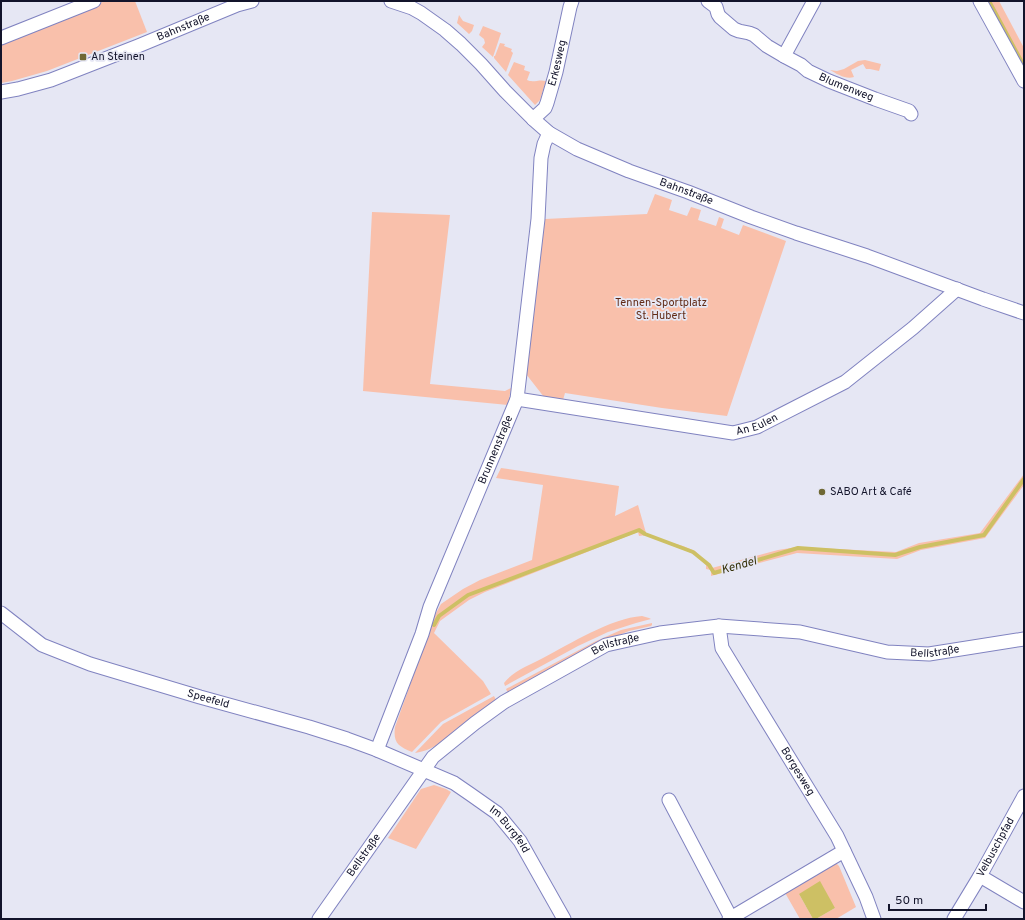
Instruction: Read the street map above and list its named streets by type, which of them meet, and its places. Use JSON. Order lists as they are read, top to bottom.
{
  "streets": {
    "street": [
      "Bahnstraße",
      "Erkesweg",
      "Blumenweg",
      "An Eulen",
      "Brunnenstraße",
      "Bellstraße",
      "Speefeld",
      "Borgesweg",
      "Im Burgfeld",
      "Velbuschpfad"
    ]
  },
  "crossings": [
    ["Bahnstraße", "Erkesweg"],
    ["Bahnstraße", "An Eulen"],
    ["Bahnstraße", "Brunnenstraße"],
    ["An Eulen", "Brunnenstraße"],
    ["Brunnenstraße", "Speefeld"],
    ["Bellstraße", "Speefeld"],
    ["Bellstraße", "Borgesweg"],
    ["Bellstraße", "Im Burgfeld"],
    ["Speefeld", "Im Burgfeld"]
  ],
  "water": ["Kendel"],
  "parks": ["Tennen-Sportplatz St. Hubert"],
  "places": {
    "transit": ["An Steinen"],
    "other": ["SABO Art & Café"]
  },
  "scale_bar": "50 m"
}
